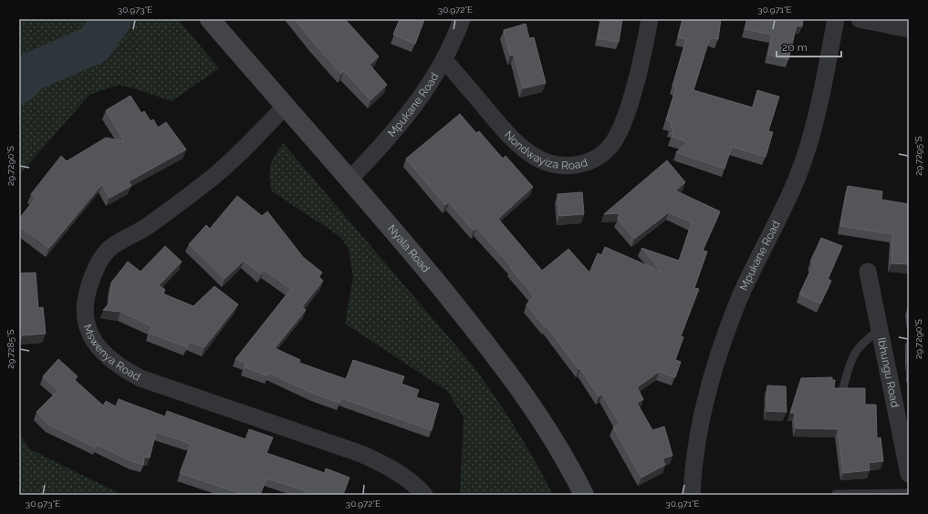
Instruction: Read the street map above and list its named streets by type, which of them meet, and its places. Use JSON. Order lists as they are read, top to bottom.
{
  "streets": {
    "street": [
      "Mpukane Road",
      "Nondwayiza Road",
      "Nyala Road",
      "Mswenya Road",
      "Ibhungu Road"
    ]
  },
  "crossings": [
    ["Mpukane Road", "Nondwayiza Road"],
    ["Mpukane Road", "Nyala Road"],
    ["Nyala Road", "Mswenya Road"]
  ],
  "scale_bar": "20 m",
  "coordinates": [
    "30.973°E",
    "30.972°E",
    "30.971°E",
    "29.7295°S",
    "29.7290°S",
    "29.7285°S"
  ]
}
